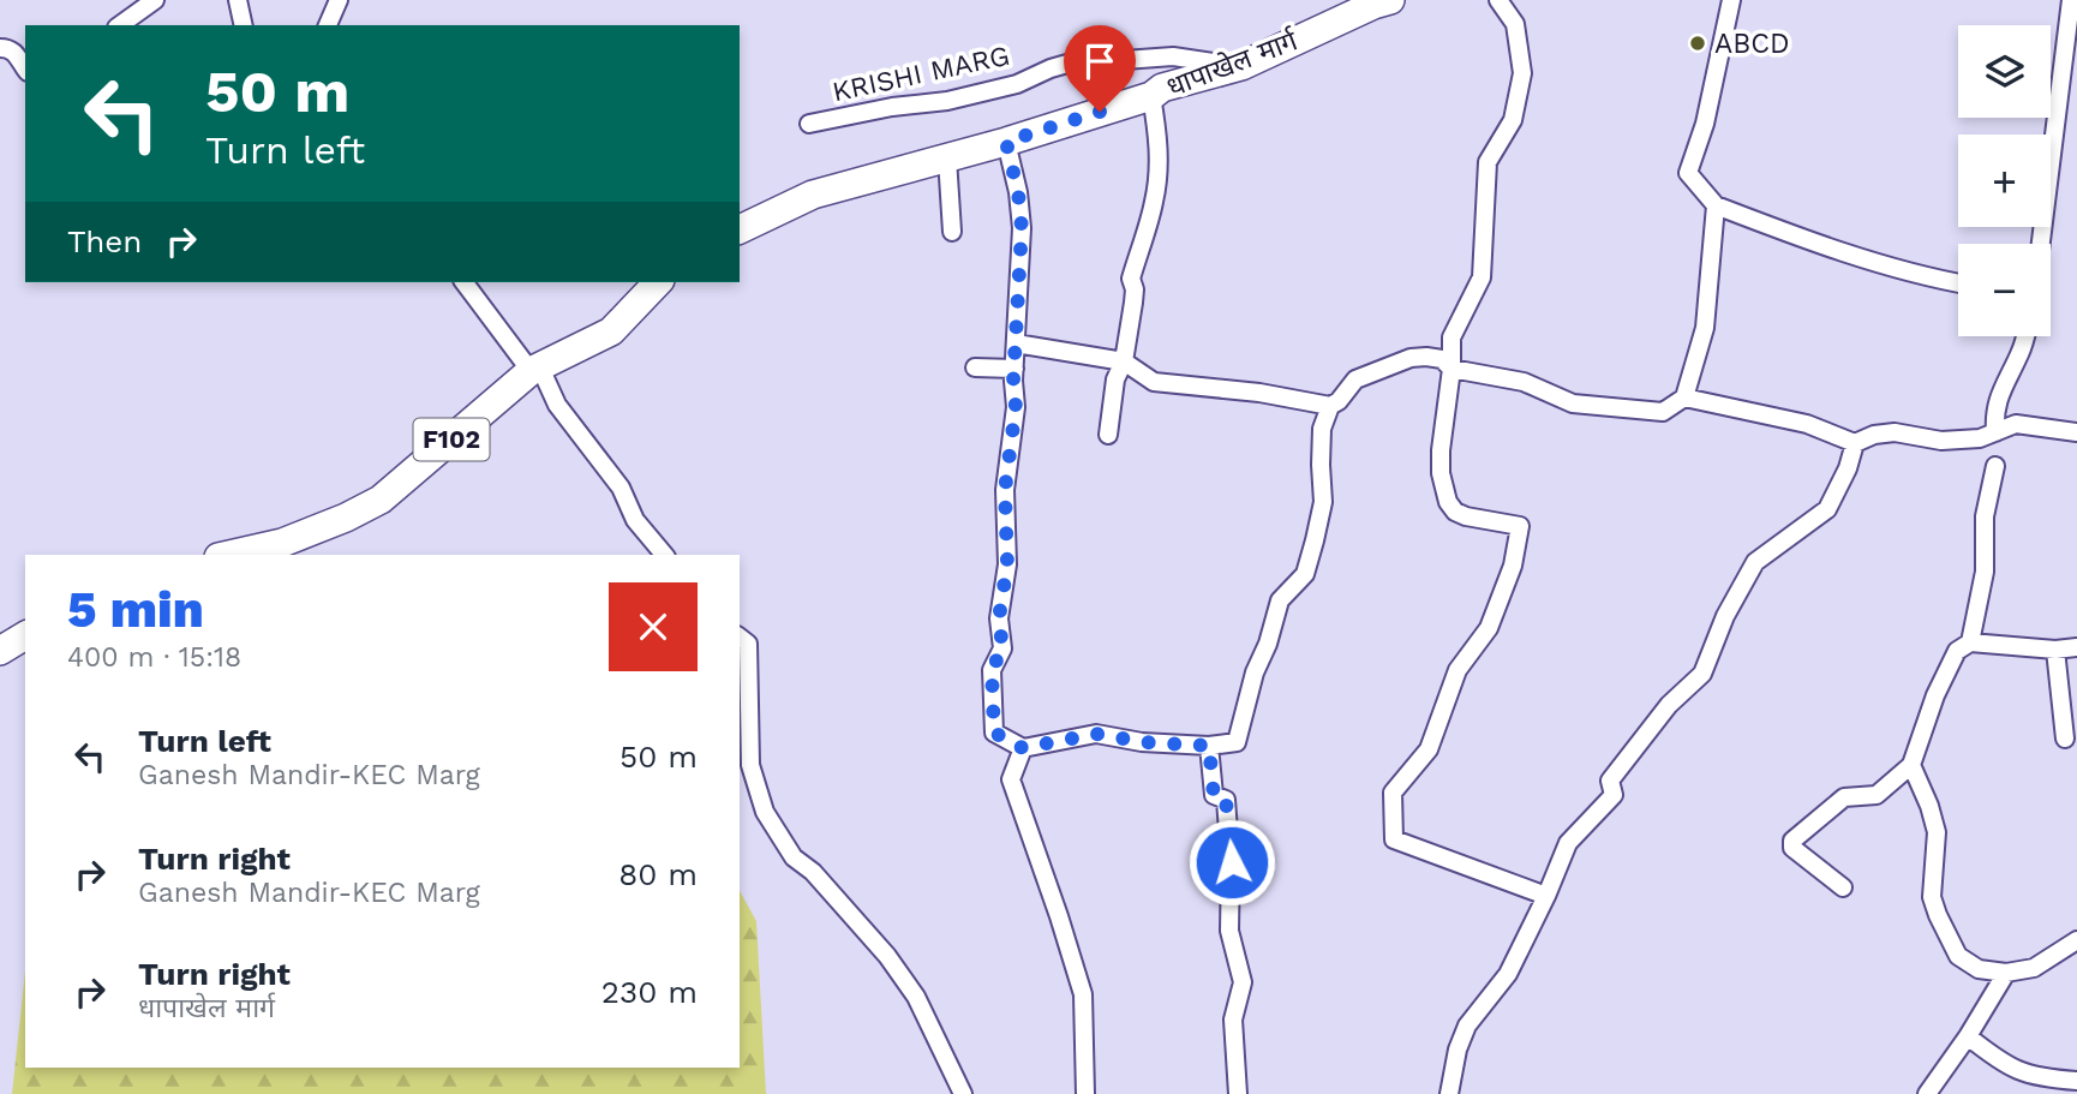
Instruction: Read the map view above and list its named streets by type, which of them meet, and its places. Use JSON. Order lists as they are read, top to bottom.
{
  "streets": {
    "main road": ["धापाखेल मार्ग", "F102"],
    "street": ["KRISHI MARG"]
  },
  "crossings": [
    ["धापाखेल मार्ग", "KRISHI MARG"]
  ],
  "places": ["ABCD"],
  "page": {
    "map_buttons": ["+", "−"],
    "turn": ["50 m", "Turn left"],
    "then": "Then",
    "heading": ["5 min", "400 m · 15:18"],
    "list": [
      {
        "name": "Turn left",
        "note": "Ganesh Mandir-KEC Marg",
        "value": "50 m"
      },
      {
        "name": "Turn right",
        "note": "Ganesh Mandir-KEC Marg",
        "value": "80 m"
      },
      {
        "name": "Turn right",
        "note": "धापाखेल मार्ग",
        "value": "230 m"
      }
    ]
  }
}
